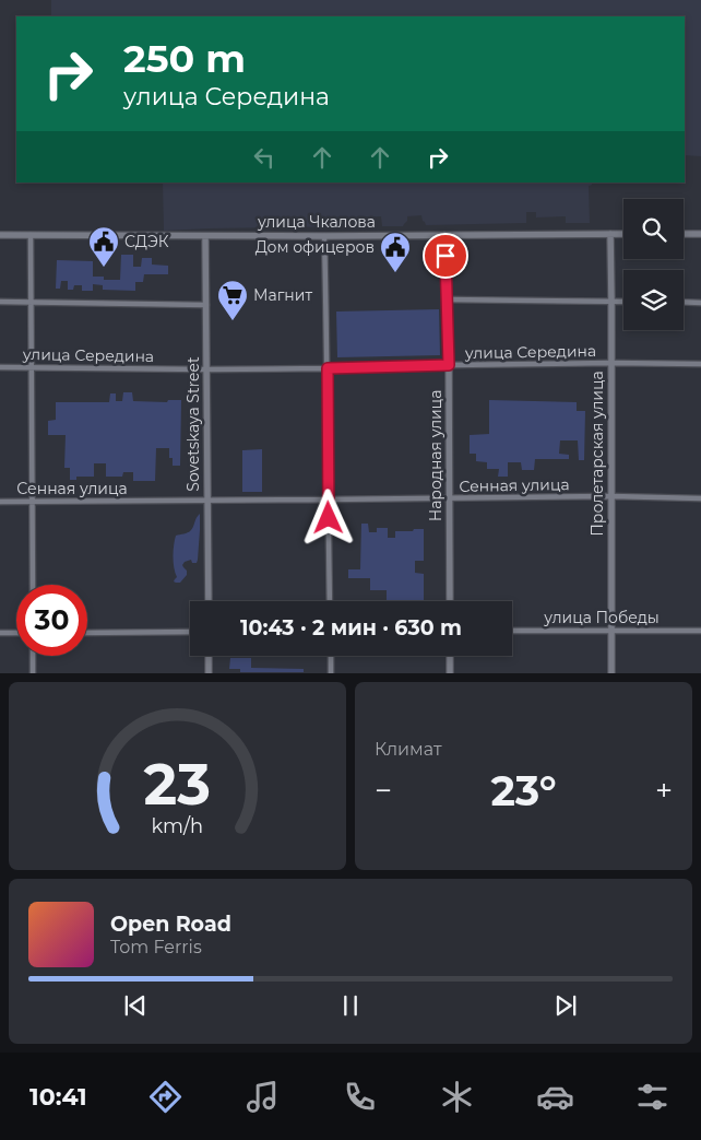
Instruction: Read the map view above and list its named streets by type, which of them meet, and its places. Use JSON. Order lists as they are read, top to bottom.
{
  "streets": {
    "street": [
      "улица Чкалова",
      "улица Середина",
      "Sovetskaya Street",
      "Пролетарская улица",
      "Народная улица",
      "Сенная улица",
      "улица Победы"
    ]
  },
  "crossings": [
    ["улица Чкалова", "Sovetskaya Street"],
    ["улица Чкалова", "Пролетарская улица"],
    ["улица Чкалова", "Народная улица"],
    ["улица Середина", "Sovetskaya Street"],
    ["улица Середина", "Пролетарская улица"],
    ["улица Середина", "Народная улица"],
    ["Sovetskaya Street", "Сенная улица"],
    ["Пролетарская улица", "Сенная улица"],
    ["Пролетарская улица", "улица Победы"],
    ["Народная улица", "Сенная улица"]
  ],
  "places": {
    "public building": ["СДЭК", "Дом офицеров"],
    "supermarket": ["Магнит"]
  },
  "page": {
    "turn": ["250 m", "улица Середина"],
    "limit": "30",
    "trip": "10:43 · 2 мин · 630 m",
    "tile": "Климат",
    "heat": ["−", "23°", "+"],
    "song": ["Open Road", "Tom Ferris"],
    "tabs": "10:41",
    "gauge": ["23", "km/h"]
  }
}
